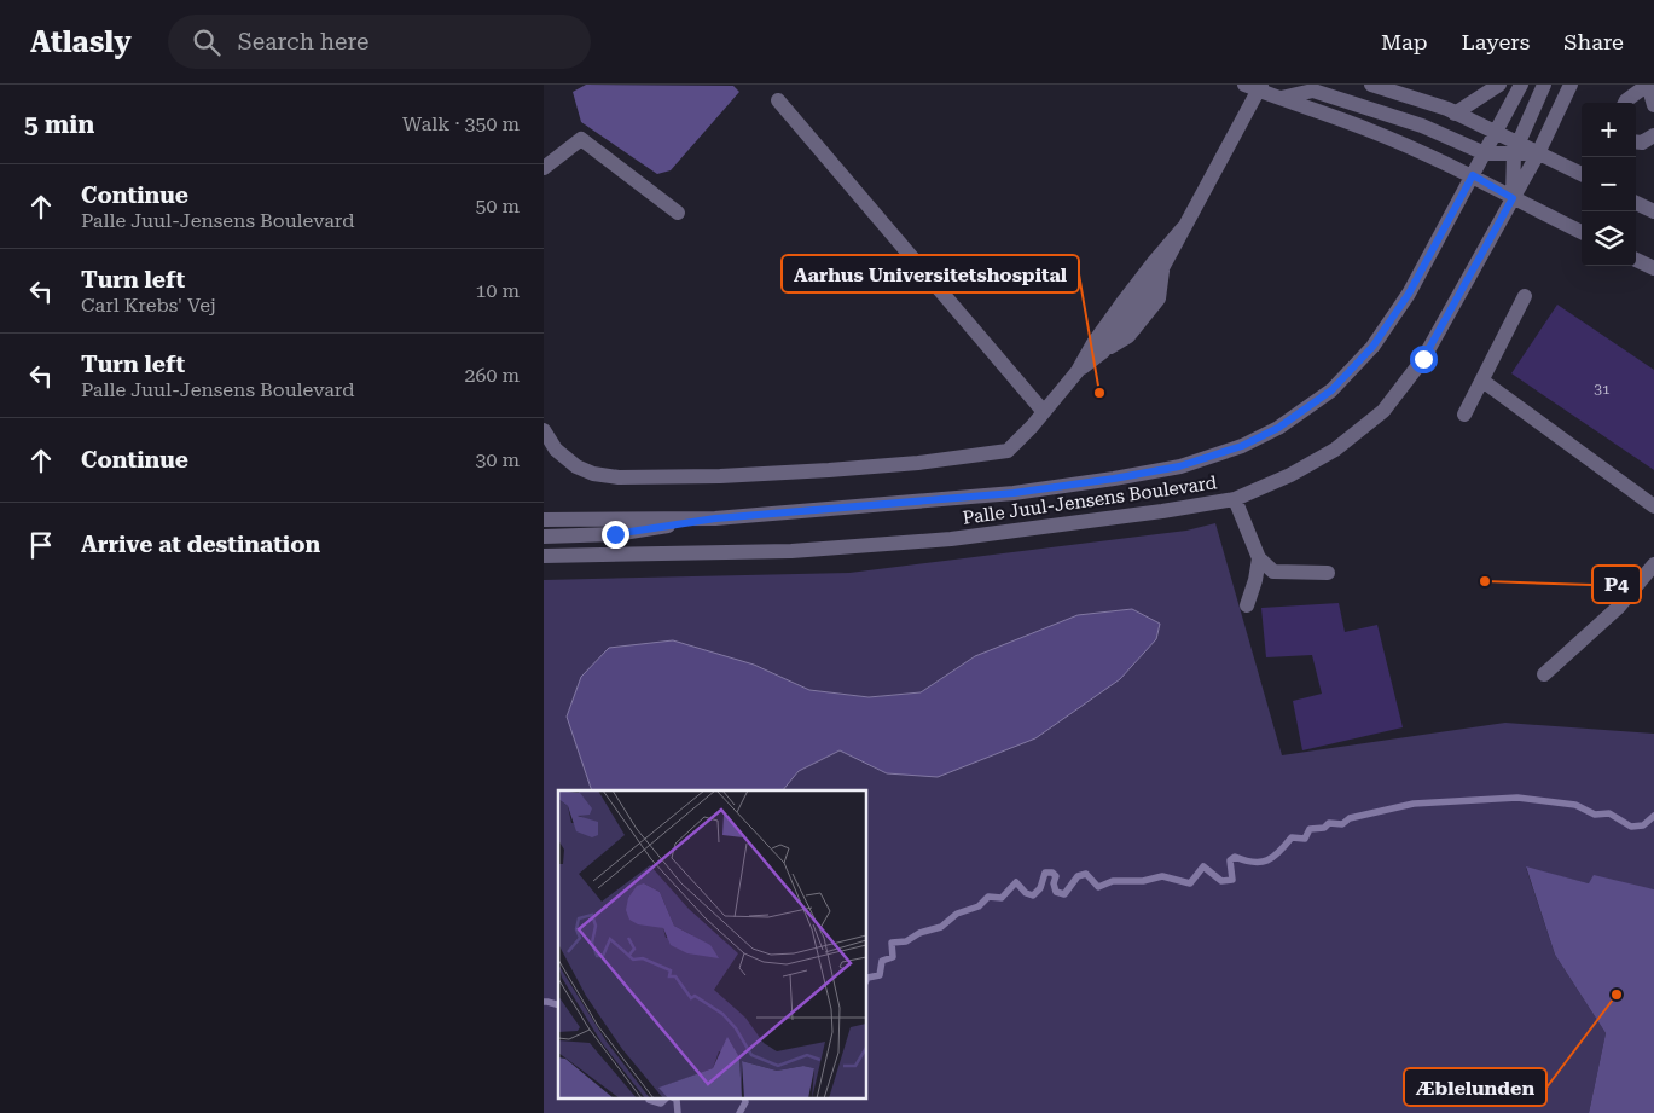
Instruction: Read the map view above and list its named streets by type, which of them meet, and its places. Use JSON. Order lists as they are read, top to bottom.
{
  "streets": {
    "street": ["Palle Juul-Jensens Boulevard"]
  },
  "places": ["Aarhus Universitetshospital", "P4", "Æblelunden"],
  "house_numbers": ["31"],
  "page": {
    "header": "Atlasly",
    "search": "Search here",
    "nav": ["Map", "Layers", "Share"],
    "heading": ["5 min", "Walk · 350 m"],
    "map_buttons": ["+", "−"],
    "list": [
      ["Continue", "Palle Juul-Jensens Boulevard", "50 m"],
      ["Turn left", "Carl Krebs' Vej", "10 m"],
      ["Turn left", "Palle Juul-Jensens Boulevard", "260 m"],
      ["Continue", "30 m"],
      "Arrive at destination"
    ]
  }
}
